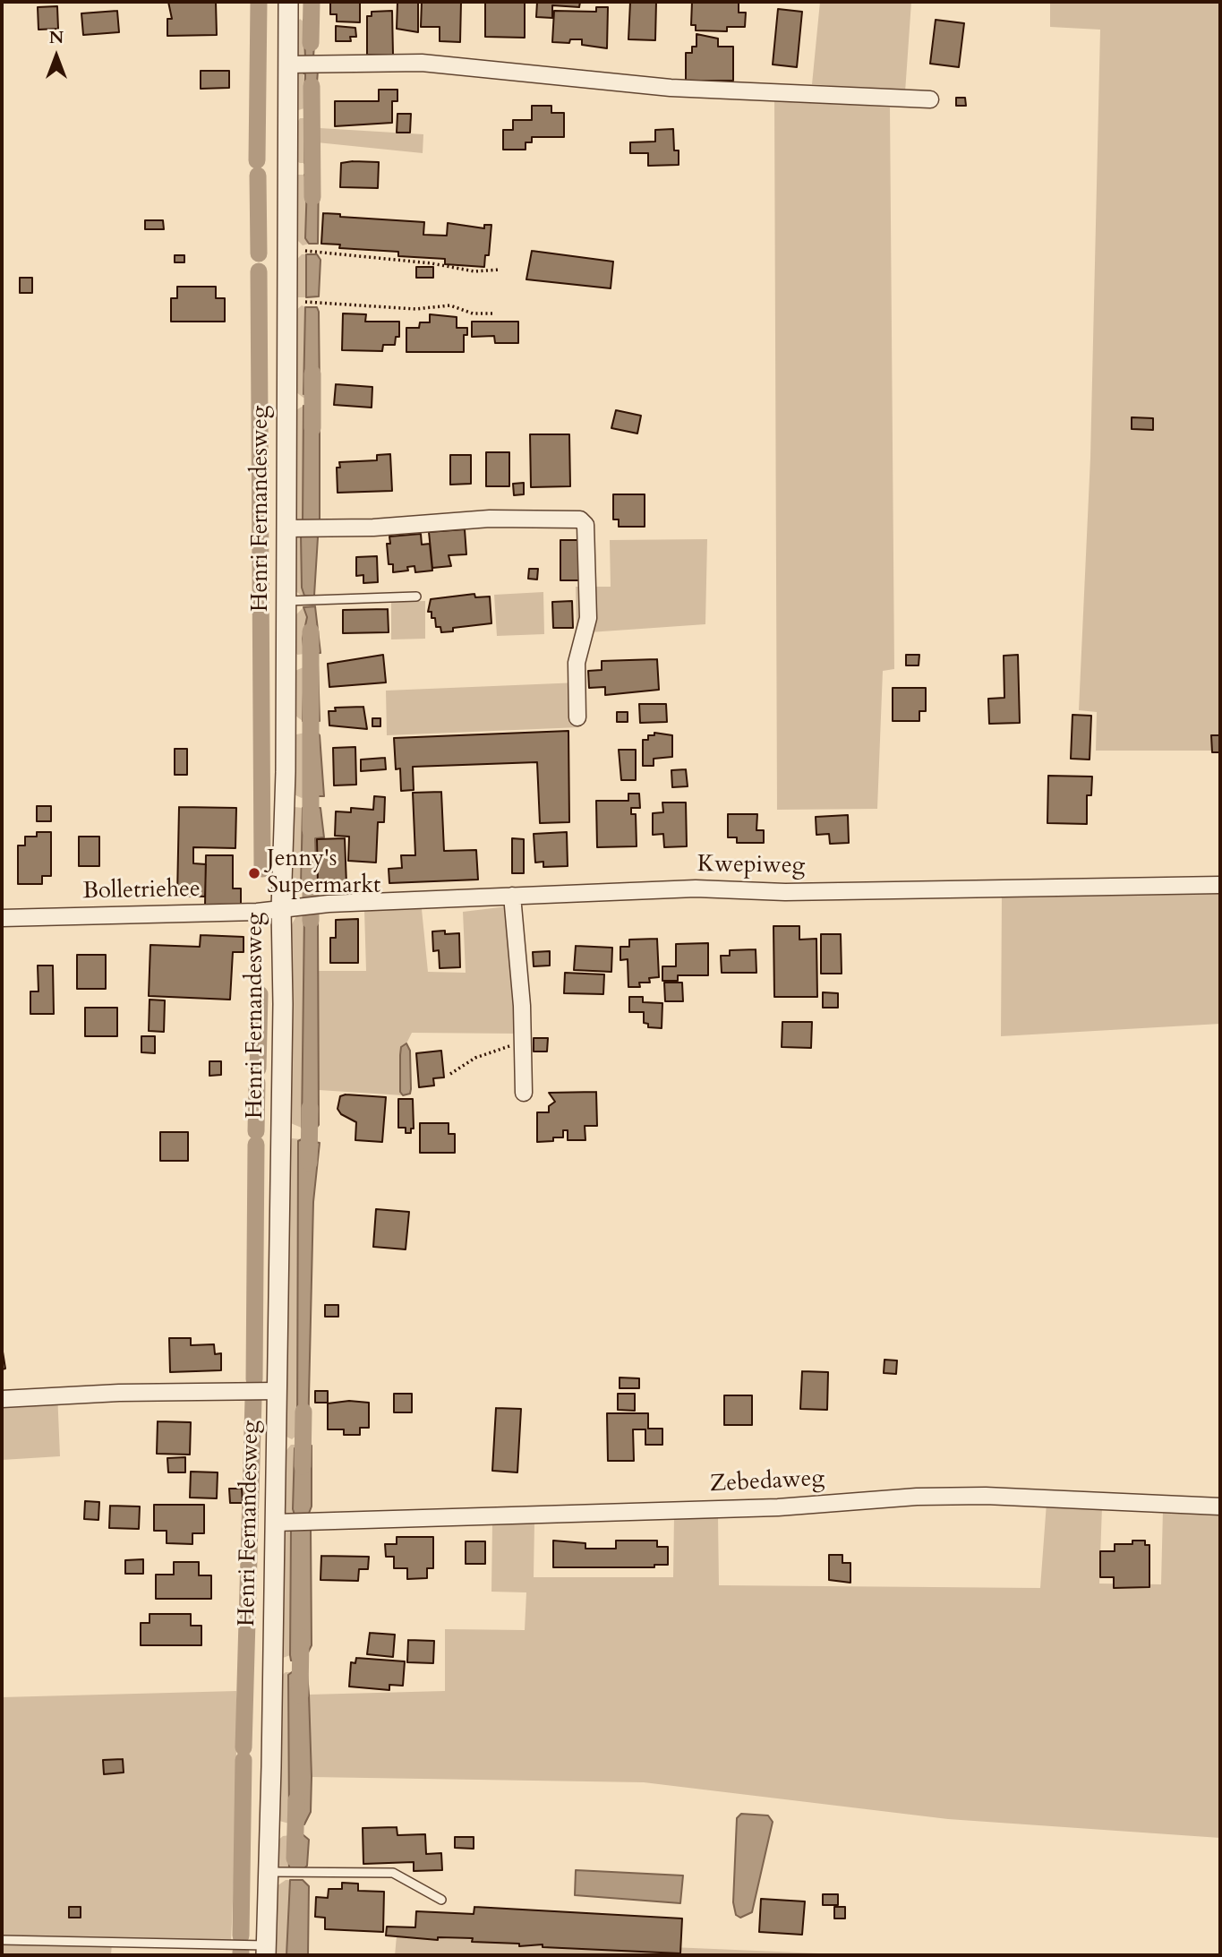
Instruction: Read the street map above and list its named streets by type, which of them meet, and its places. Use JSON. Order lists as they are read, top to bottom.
{
  "streets": {
    "street": [
      "Henri Fernandesweg",
      "Kwepiweg",
      "Bolletriehee",
      "Zebedaweg"
    ]
  },
  "crossings": [
    ["Henri Fernandesweg", "Kwepiweg"],
    ["Henri Fernandesweg", "Bolletriehee"],
    ["Henri Fernandesweg", "Zebedaweg"],
    ["Kwepiweg", "Bolletriehee"]
  ],
  "places": ["Jenny's Supermarkt"],
  "north": "top"
}
